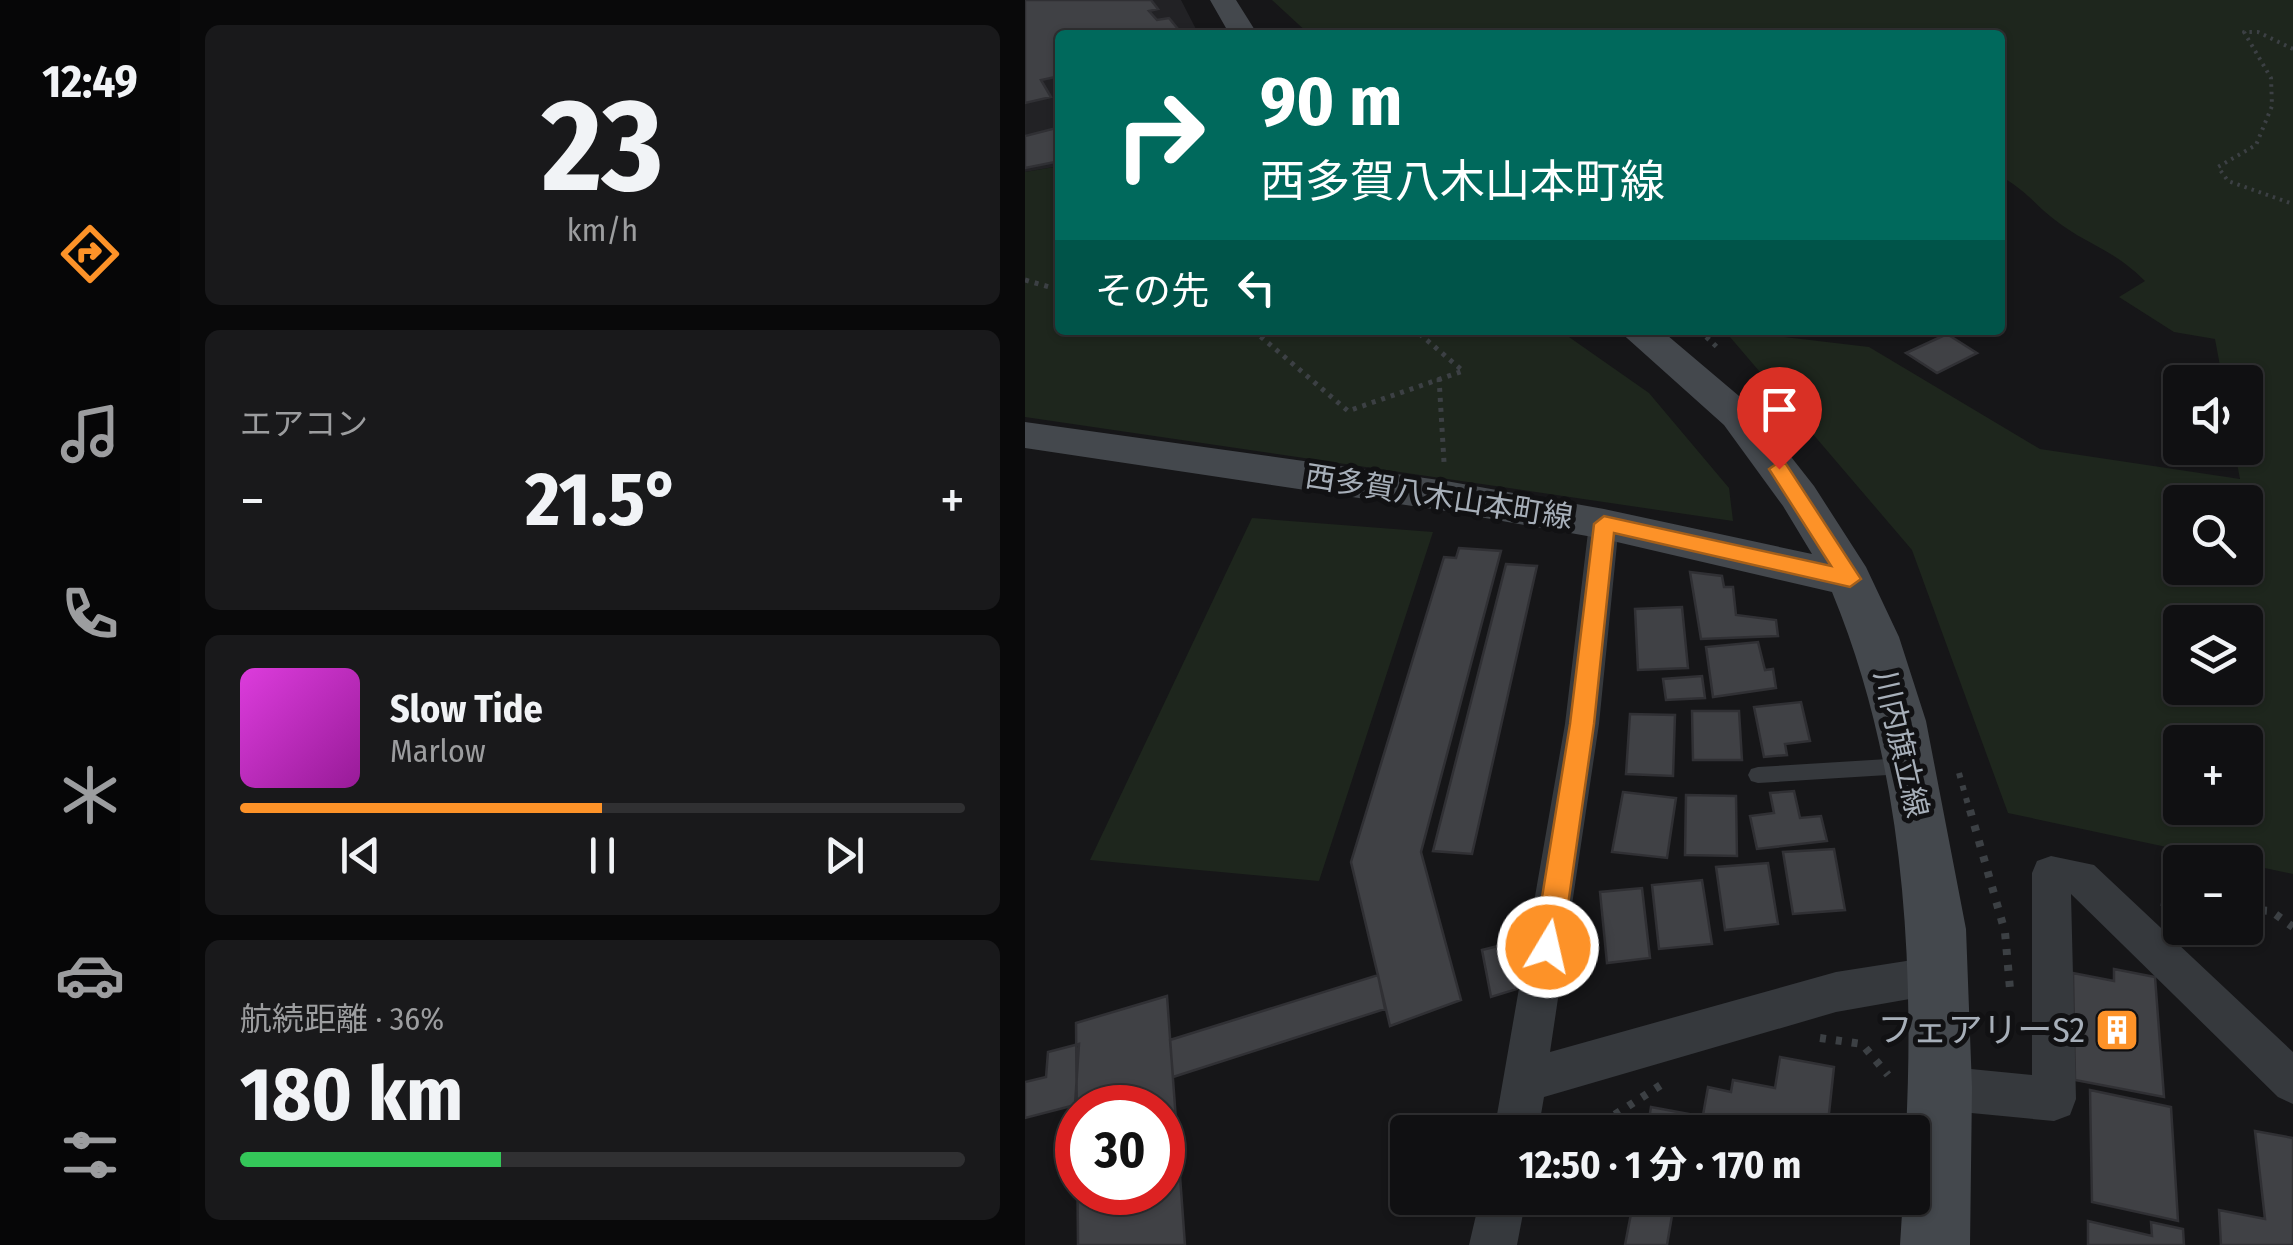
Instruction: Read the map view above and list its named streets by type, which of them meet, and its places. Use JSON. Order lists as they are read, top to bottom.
{
  "streets": {
    "street": ["西多賀八木山本町線", "川内旗立線"]
  },
  "crossings": [
    ["西多賀八木山本町線", "川内旗立線"]
  ],
  "places": {
    "building": ["フェアリーS2"]
  },
  "page": {
    "tabs": "12:49",
    "tile": [
      ["23", "km/h"],
      "エアコン",
      ["航続距離 · 36%", "180 km"]
    ],
    "turn": ["90 m", "西多賀八木山本町線"],
    "then": "その先",
    "map_buttons": ["+", "−"],
    "heat": ["−", "21.5°", "+"],
    "song": ["Slow Tide", "Marlow"],
    "limit": "30",
    "trip": "12:50 · 1 分 · 170 m"
  }
}
